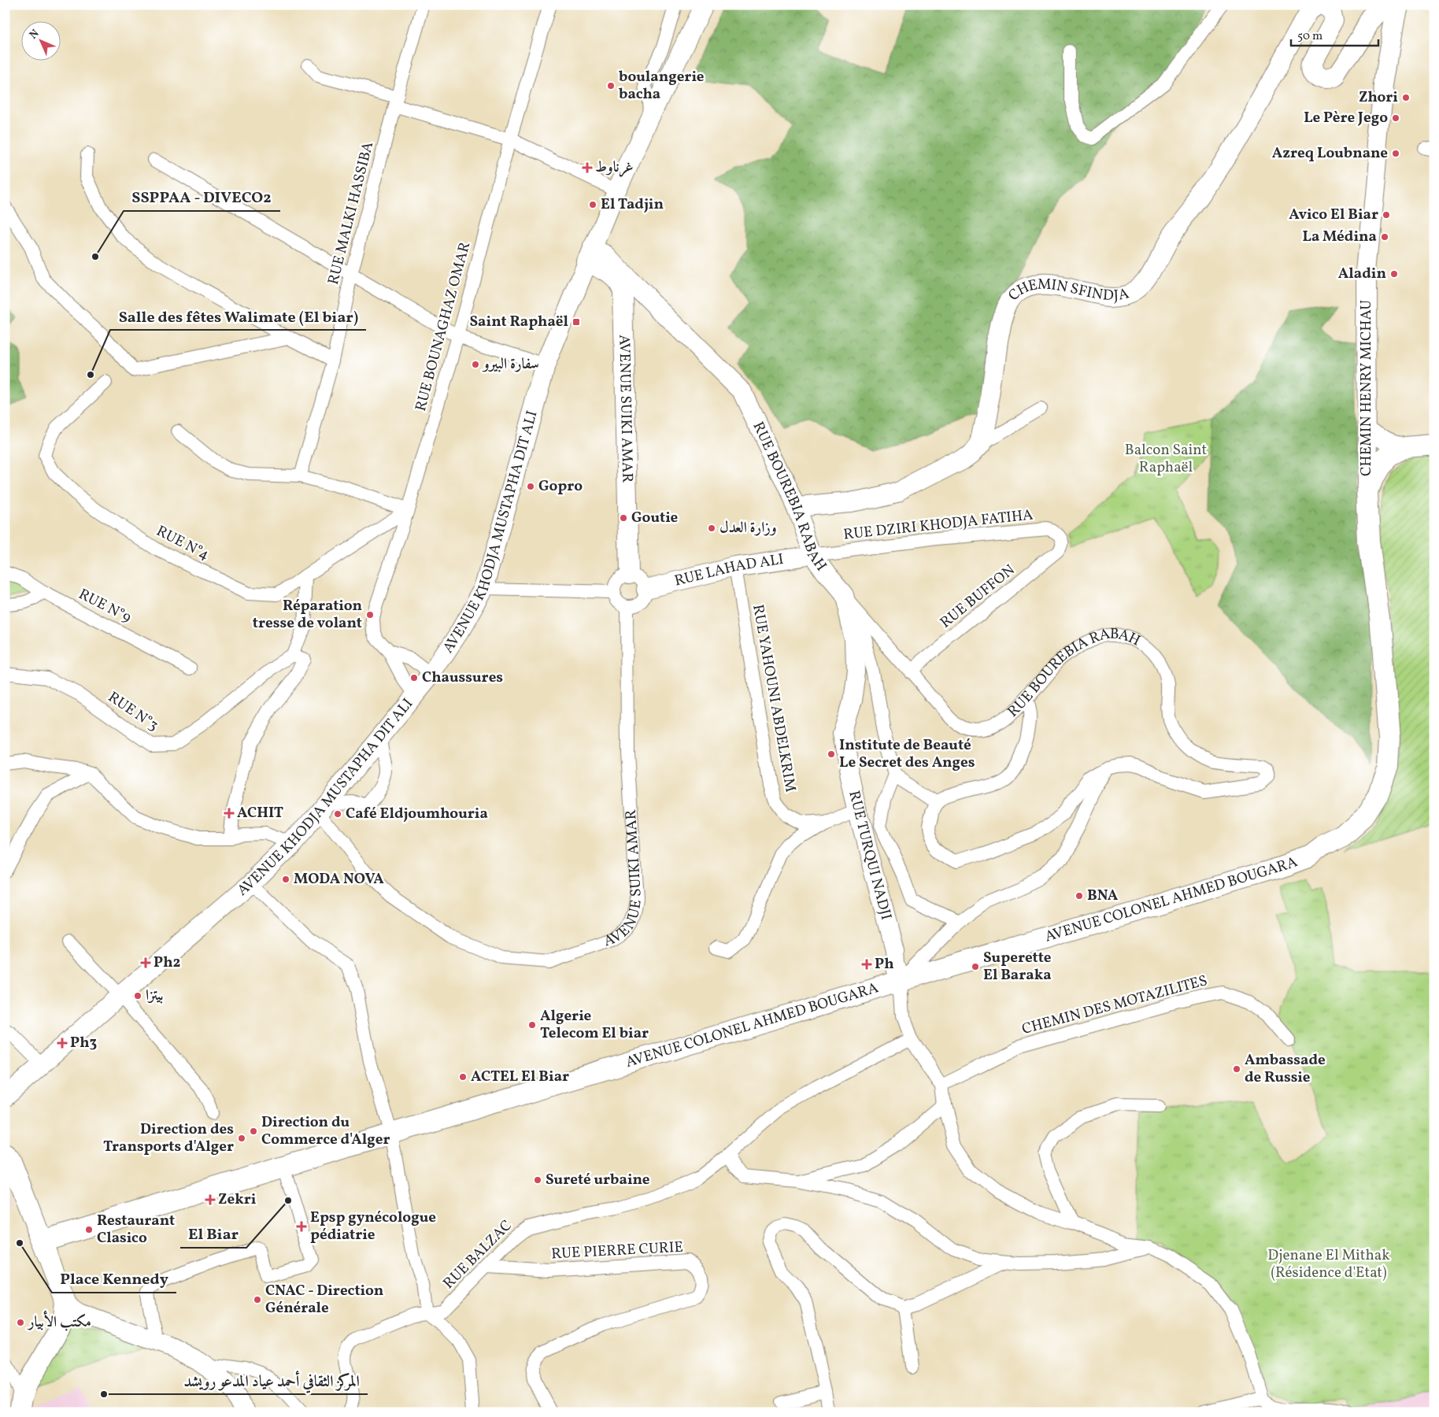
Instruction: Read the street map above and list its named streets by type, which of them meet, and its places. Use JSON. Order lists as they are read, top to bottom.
{
  "streets": {
    "main road": ["AVENUE COLONEL AHMED BOUGARA"],
    "street": [
      "RUE MALKI HASSIBA",
      "CHEMIN SFINDJA",
      "RUE BOUNAGHAZ OMAR",
      "CHEMIN HENRY MICHAU",
      "AVENUE SUIKI AMAR",
      "RUE BOUREBIA RABAH",
      "RUE DZIRI KHODJA FATIHA",
      "AVENUE KHODJA MUSTAPHA DIT ALI",
      "RUE N°4",
      "RUE LAHAD ALI",
      "RUE BUFFON",
      "RUE N°9",
      "RUE YAHOUNI ABDELKRIM",
      "RUE N°3",
      "RUE TURQUI NADJI",
      "CHEMIN DES MOTAZILITES",
      "RUE PIERRE CURIE",
      "RUE BALZAC"
    ]
  },
  "crossings": [
    ["CHEMIN SFINDJA", "RUE BOUREBIA RABAH"],
    ["RUE BOUNAGHAZ OMAR", "AVENUE KHODJA MUSTAPHA DIT ALI"],
    ["RUE BOUNAGHAZ OMAR", "RUE N°4"],
    ["CHEMIN HENRY MICHAU", "AVENUE COLONEL AHMED BOUGARA"],
    ["AVENUE SUIKI AMAR", "RUE BOUREBIA RABAH"],
    ["AVENUE SUIKI AMAR", "AVENUE KHODJA MUSTAPHA DIT ALI"],
    ["AVENUE SUIKI AMAR", "RUE LAHAD ALI"],
    ["RUE BOUREBIA RABAH", "RUE DZIRI KHODJA FATIHA"],
    ["RUE BOUREBIA RABAH", "AVENUE KHODJA MUSTAPHA DIT ALI"],
    ["RUE BOUREBIA RABAH", "RUE LAHAD ALI"],
    ["RUE BOUREBIA RABAH", "RUE BUFFON"],
    ["RUE BOUREBIA RABAH", "RUE TURQUI NADJI"],
    ["RUE DZIRI KHODJA FATIHA", "RUE LAHAD ALI"],
    ["RUE DZIRI KHODJA FATIHA", "RUE BUFFON"],
    ["RUE LAHAD ALI", "RUE YAHOUNI ABDELKRIM"],
    ["RUE TURQUI NADJI", "AVENUE COLONEL AHMED BOUGARA"],
    ["RUE TURQUI NADJI", "CHEMIN DES MOTAZILITES"],
    ["RUE TURQUI NADJI", "RUE BALZAC"],
    ["RUE PIERRE CURIE", "RUE BALZAC"]
  ],
  "parks": ["Balcon Saint Raphaël", "Djenane El Mithak (Résidence d'Etat)"],
  "places": {
    "other": [
      "boulangerie bacha",
      "Zhori",
      "Le Père Jego",
      "Azreq Loubnane",
      "El Tadjin",
      "Avico El Biar",
      "La Médina",
      "SSPPAA - DIVECO2",
      "Aladin",
      "سفارة البيرو",
      "Salle des fêtes Walimate (El biar)",
      "Gopro",
      "Goutie",
      "وزارة العدل",
      "Réparation tresse de volant",
      "Chaussures",
      "Institute de Beauté Le Secret des Anges",
      "Café Eldjoumhouria",
      "MODA NOVA",
      "BNA",
      "Superette El Baraka",
      "بيتزا",
      "Algerie Telecom El biar",
      "Ambassade de Russie",
      "ACTEL El Biar",
      "Direction du Commerce d'Alger",
      "Direction des Transports d'Alger",
      "Sureté urbaine",
      "El Biar",
      "Restaurant Clasico",
      "Place Kennedy",
      "CNAC - Direction Générale",
      "مكتب الأبيار",
      "المركز الثقافي أحمد عياد المدعو رويشد"
    ],
    "health": [
      "غرناوط",
      "ACHIT",
      "Ph2",
      "Ph",
      "Ph3",
      "Zekri",
      "Epsp gynécologue pédiatrie"
    ],
    "transit": ["Saint Raphaël"]
  },
  "scale_bar": "50 m",
  "north": "top left"
}
